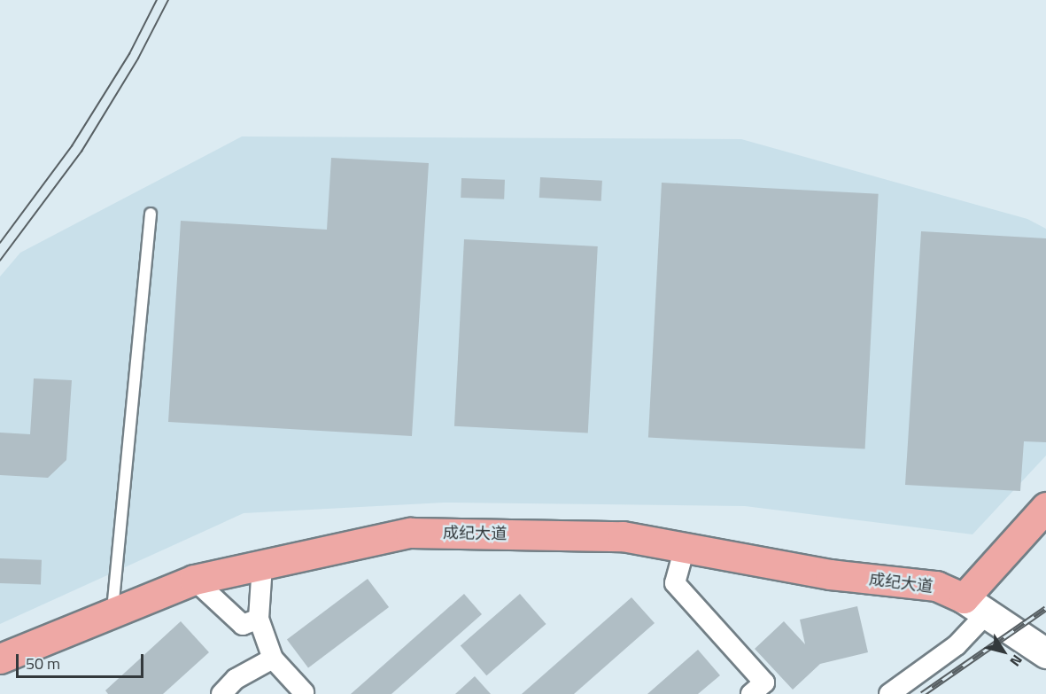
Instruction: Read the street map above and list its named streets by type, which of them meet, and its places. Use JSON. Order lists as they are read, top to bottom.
{
  "streets": {
    "main road": ["成纪大道"]
  },
  "scale_bar": "50 m",
  "north": "bottom right"
}
